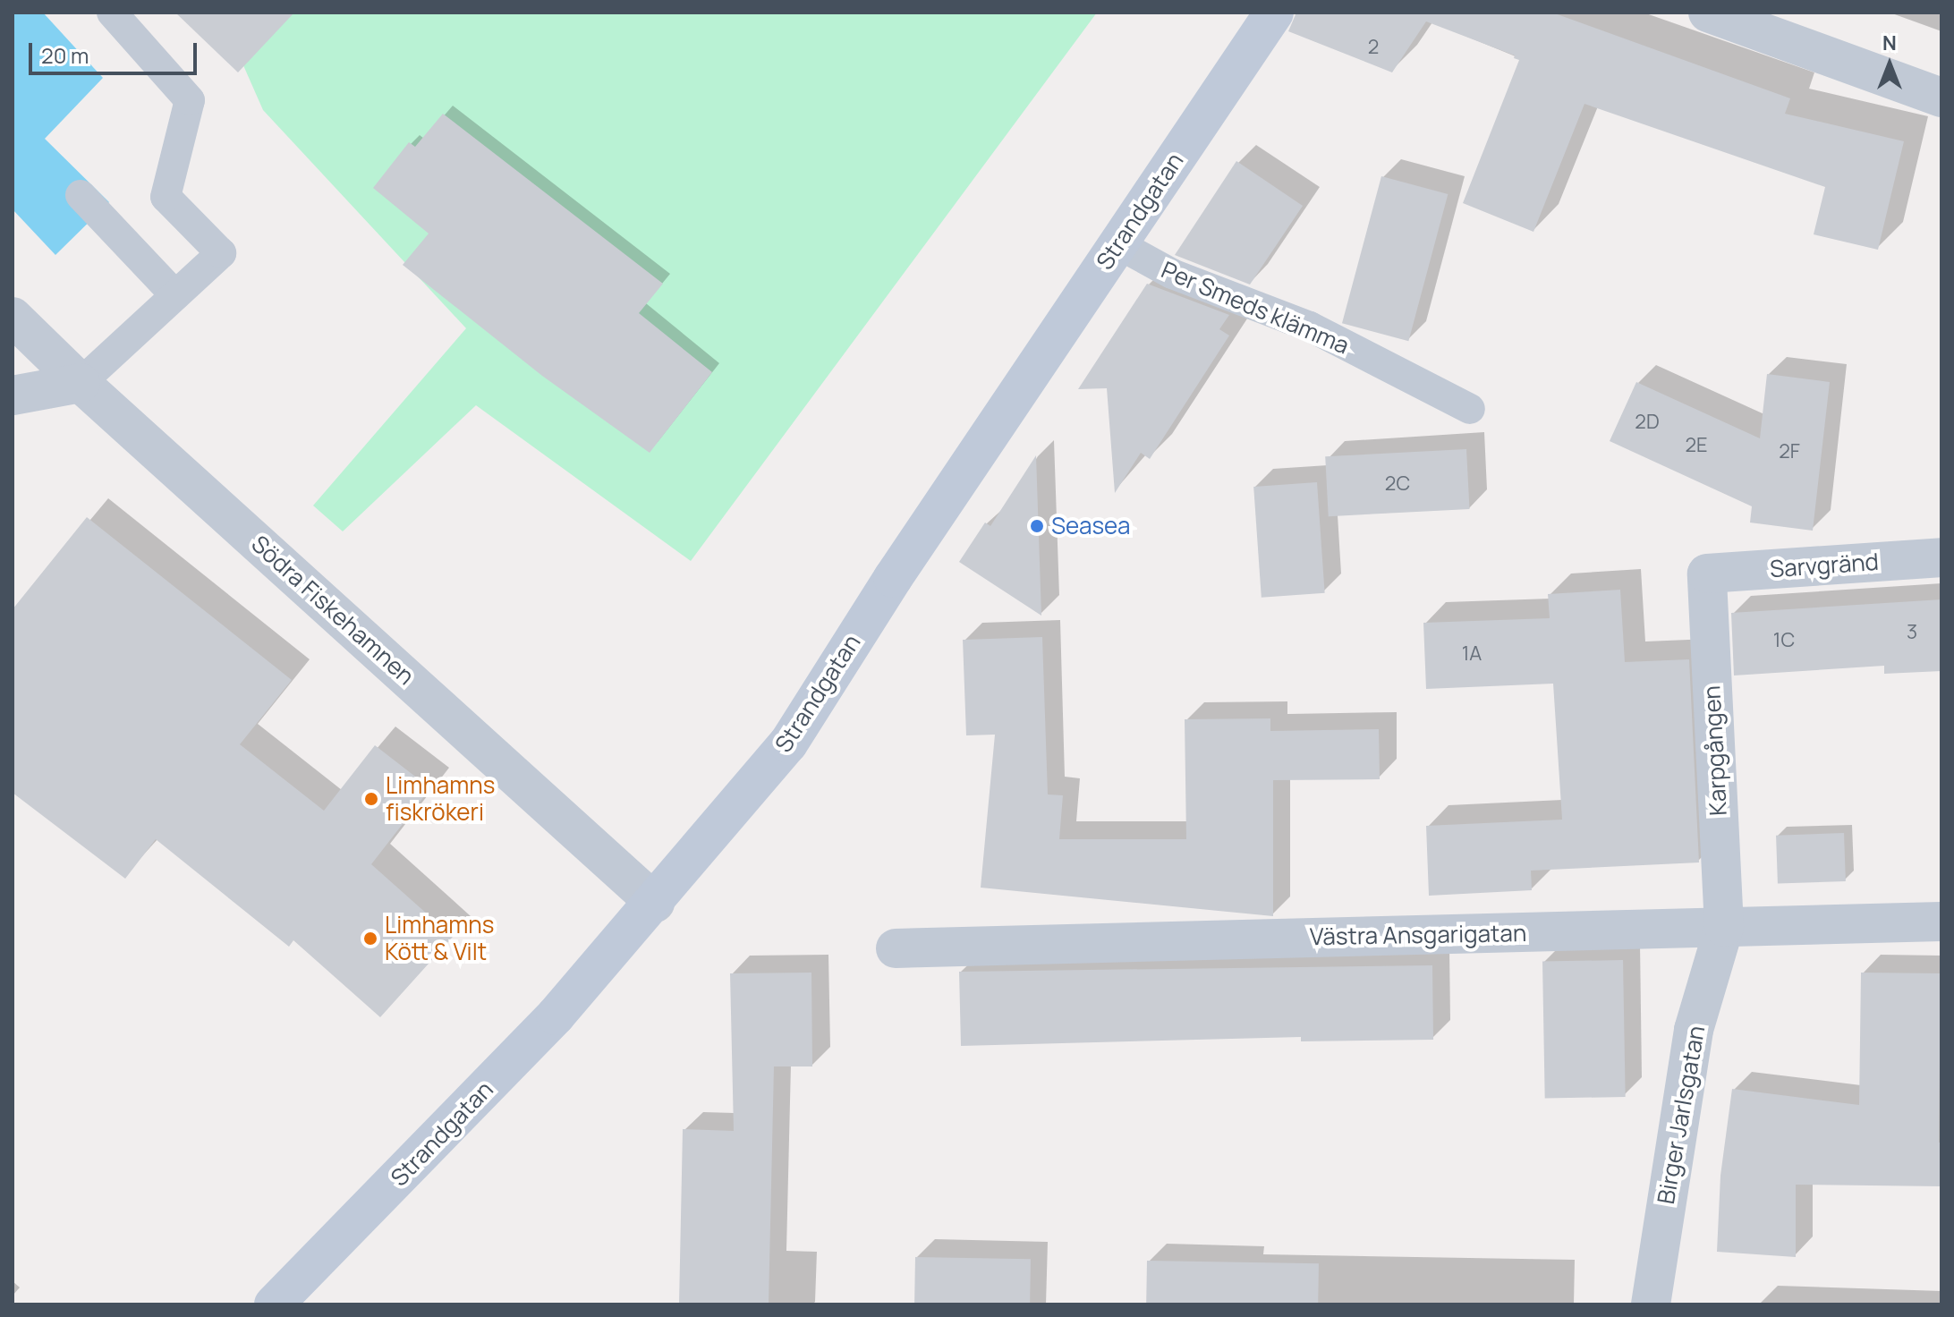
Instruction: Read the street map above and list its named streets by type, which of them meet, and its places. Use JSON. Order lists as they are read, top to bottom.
{
  "streets": {
    "street": [
      "Strandgatan",
      "Sarvgränd",
      "Södra Fiskehamnen",
      "Karpgången",
      "Västra Ansgarigatan",
      "Birger Jarlsgatan"
    ],
    "lane": ["Per Smeds klämma"]
  },
  "crossings": [
    ["Strandgatan", "Per Smeds klämma"],
    ["Strandgatan", "Södra Fiskehamnen"],
    ["Sarvgränd", "Karpgången"],
    ["Karpgången", "Västra Ansgarigatan"],
    ["Karpgången", "Birger Jarlsgatan"],
    ["Västra Ansgarigatan", "Birger Jarlsgatan"]
  ],
  "places": ["Seasea", "Limhamns fiskrökeri", "Limhamns Kött & Vilt"],
  "house_numbers": [
    "2",
    "2D",
    "2E",
    "2F",
    "2C",
    "3",
    "1C",
    "1A"
  ],
  "scale_bar": "20 m",
  "north": "top"
}
